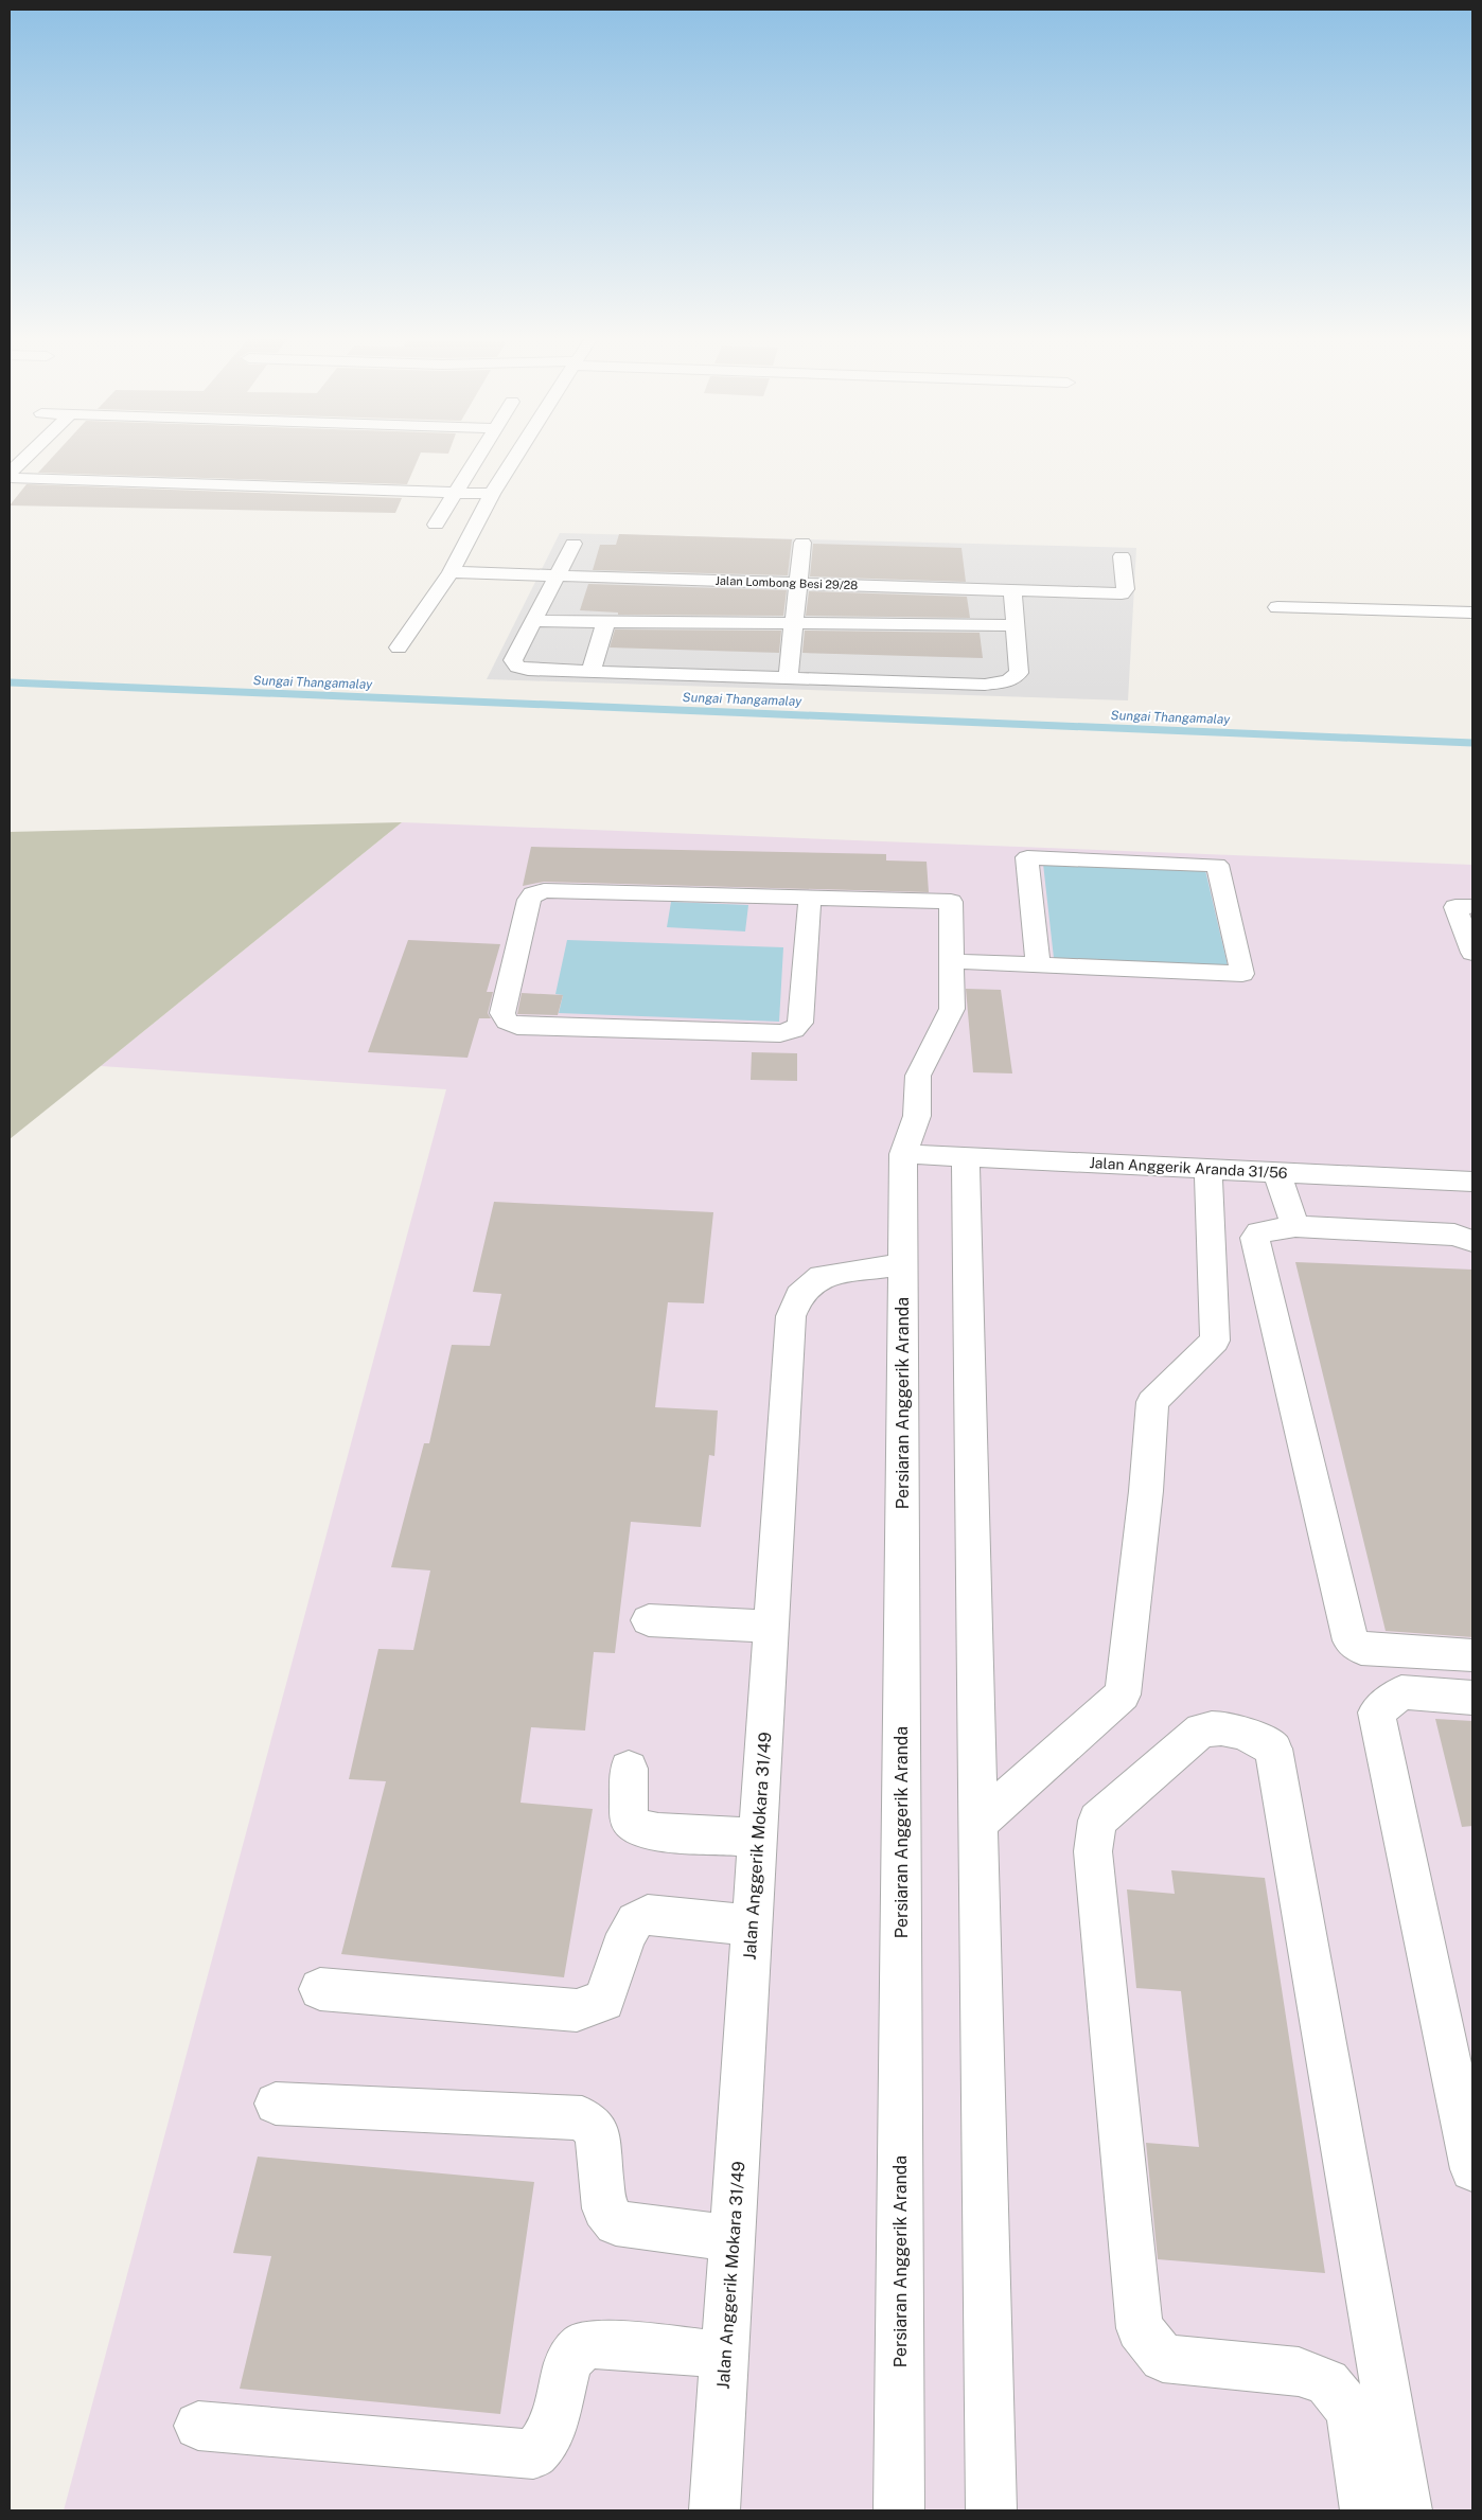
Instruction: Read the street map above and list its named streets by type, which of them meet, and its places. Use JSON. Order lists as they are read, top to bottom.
{
  "streets": {
    "street": [
      "Jalan Lombong Besi 29/28",
      "Jalan Anggerik Aranda 31/56",
      "Persiaran Anggerik Aranda",
      "Jalan Anggerik Mokara 31/49"
    ]
  },
  "crossings": [
    ["Jalan Anggerik Aranda 31/56", "Persiaran Anggerik Aranda"],
    ["Persiaran Anggerik Aranda", "Jalan Anggerik Mokara 31/49"]
  ],
  "water": ["Sungai Thangamalay"]
}
